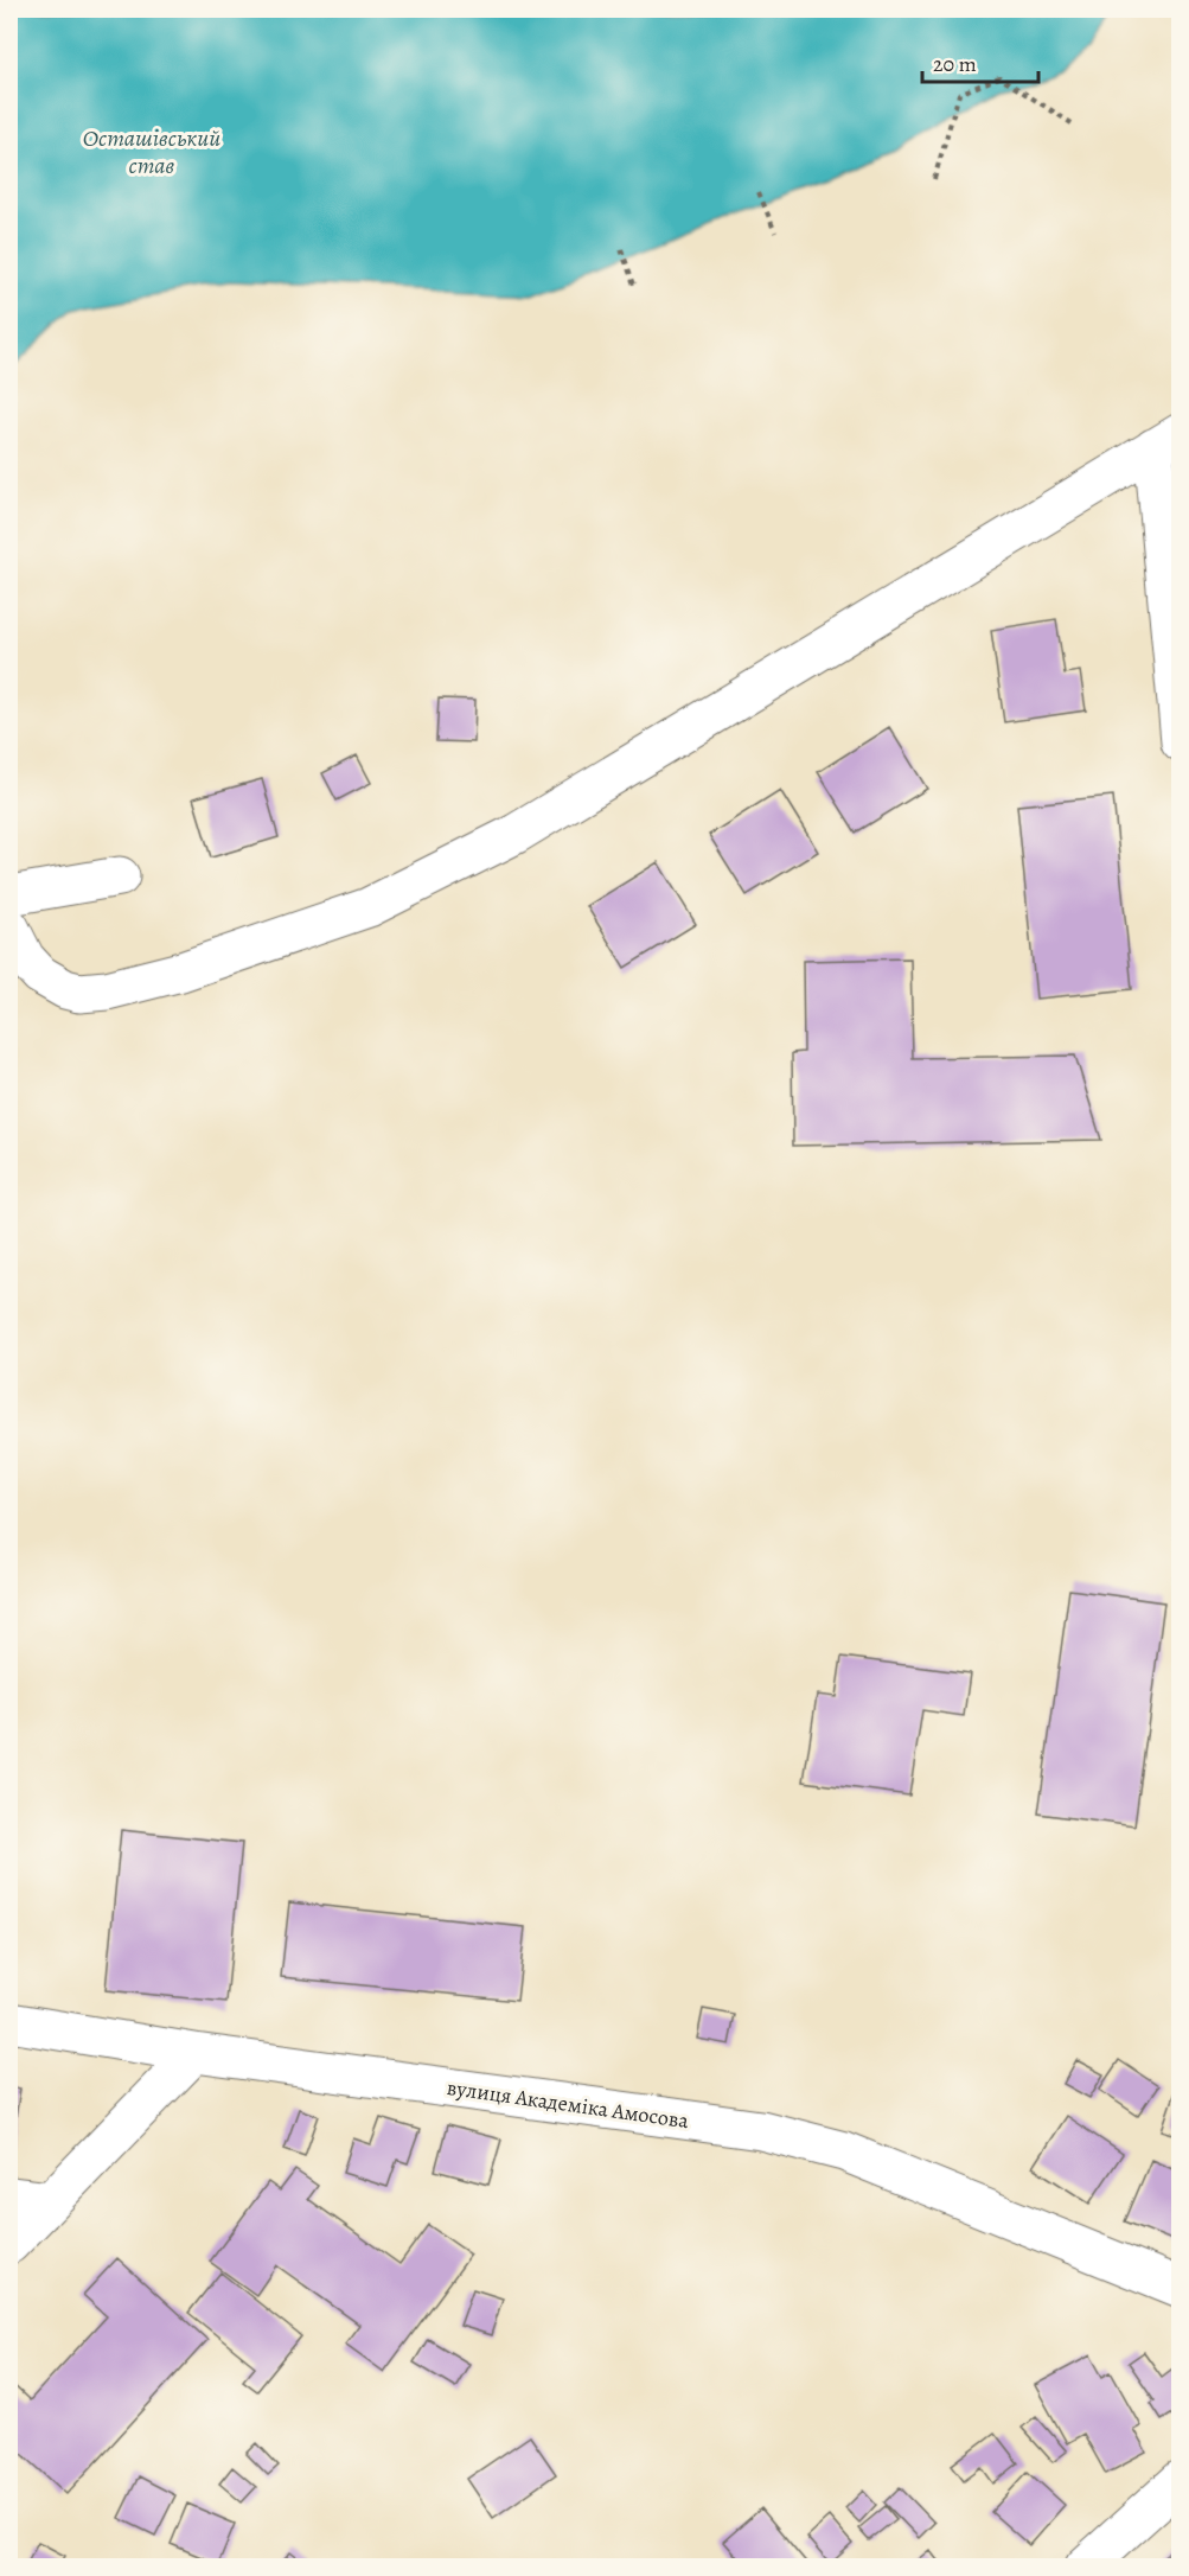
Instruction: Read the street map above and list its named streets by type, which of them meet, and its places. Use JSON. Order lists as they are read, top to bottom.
{
  "streets": {
    "street": ["вулиця Академіка Амосова"]
  },
  "water": ["Осташівський став"],
  "scale_bar": "20 m"
}
